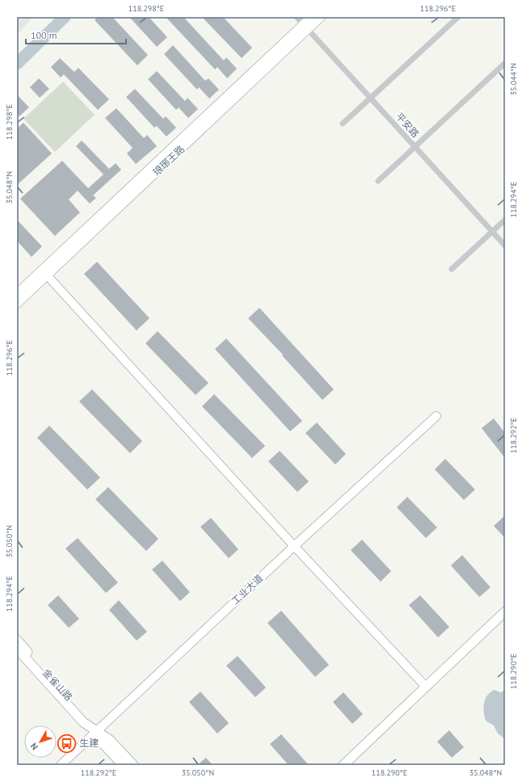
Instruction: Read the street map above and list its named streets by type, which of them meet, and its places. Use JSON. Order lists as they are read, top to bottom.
{
  "streets": {
    "main road": ["琅琊王路", "工业大道", "金雀山路"],
    "street": ["平安路"]
  },
  "crossings": [
    ["平安路", "琅琊王路"],
    ["工业大道", "金雀山路"]
  ],
  "places": {
    "bus stop": ["生建"]
  },
  "scale_bar": "100 m",
  "north": "bottom left",
  "coordinates": [
    "118.298°E",
    "118.296°E",
    "35.044°N",
    "35.048°N",
    "118.294°E",
    "118.292°E",
    "35.050°N",
    "118.290°E"
  ]
}
